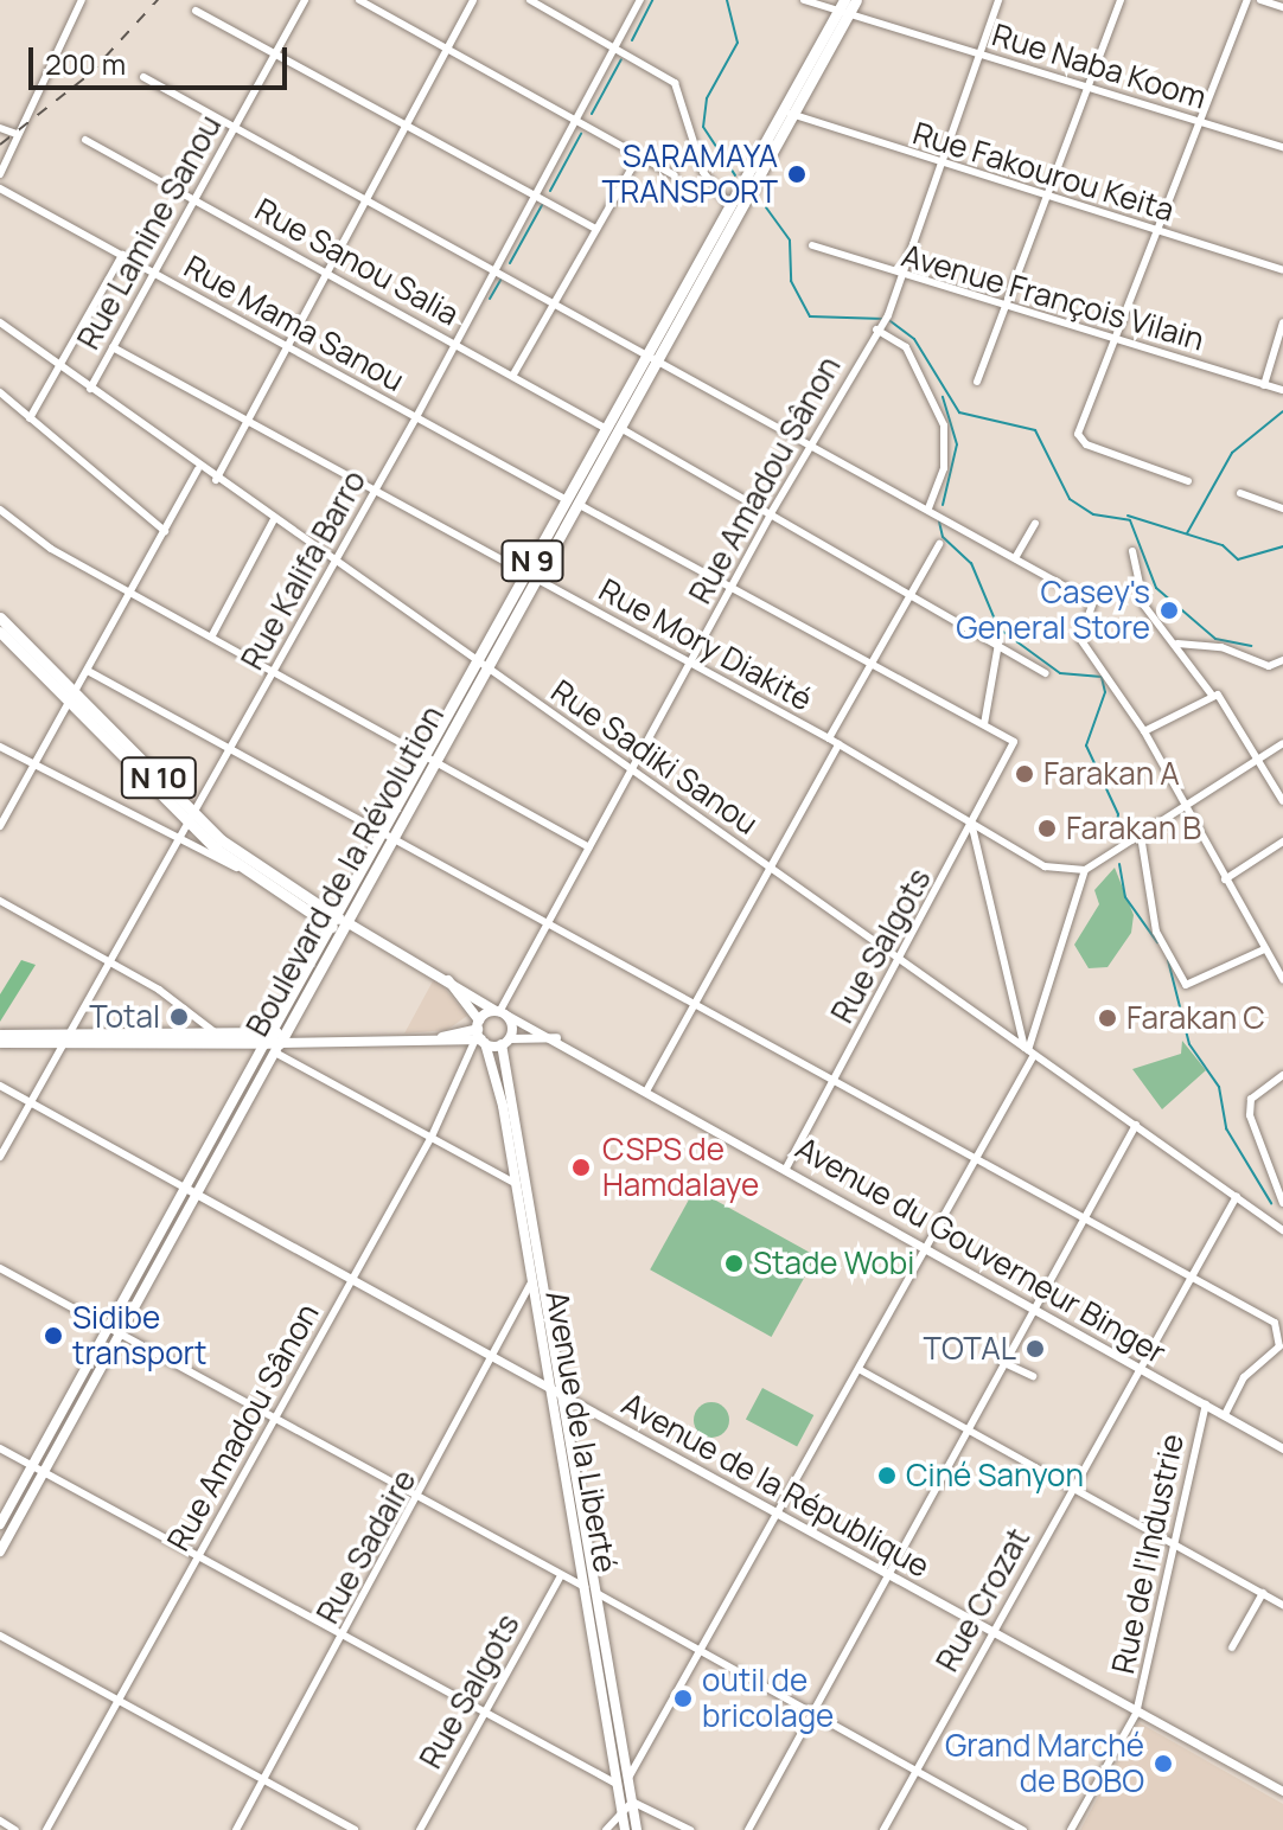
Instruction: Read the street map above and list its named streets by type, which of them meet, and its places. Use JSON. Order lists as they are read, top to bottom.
{
  "streets": {
    "main road": [
      "N 9",
      "N 10",
      "Boulevard de la Révolution",
      "Avenue du Gouverneur Binger",
      "Avenue de la Liberté"
    ],
    "street": [
      "Rue Naba Koom",
      "Rue Fakourou Keita",
      "Rue Lamine Sanou",
      "Rue Sanou Salia",
      "Avenue François Vilain",
      "Rue Mama Sanou",
      "Rue Amadou Sânon",
      "Rue Kalifa Barro",
      "Rue Mory Diakité",
      "Rue Sadiki Sanou",
      "Rue Salgots",
      "Avenue de la République",
      "Rue Sadaire",
      "Rue de l'Industrie",
      "Rue Crozat"
    ]
  },
  "crossings": [
    ["Rue Naba Koom", "Rue Amadou Sânon"],
    ["Rue Naba Koom", "N 9"],
    ["Rue Fakourou Keita", "Rue Amadou Sânon"],
    ["Rue Fakourou Keita", "N 9"],
    ["Rue Fakourou Keita", "Boulevard de la Révolution"],
    ["Rue Lamine Sanou", "Rue Sanou Salia"],
    ["Rue Lamine Sanou", "Rue Mama Sanou"],
    ["Rue Lamine Sanou", "Rue Mory Diakité"],
    ["Rue Lamine Sanou", "Rue Sadiki Sanou"],
    ["Rue Sanou Salia", "Rue Kalifa Barro"],
    ["Rue Sanou Salia", "Boulevard de la Révolution"],
    ["Avenue François Vilain", "Rue Amadou Sânon"],
    ["Rue Mama Sanou", "Rue Amadou Sânon"],
    ["Rue Mama Sanou", "Rue Kalifa Barro"],
    ["Rue Mama Sanou", "Boulevard de la Révolution"],
    ["Rue Mama Sanou", "Rue Salgots"],
    ["Rue Amadou Sânon", "Rue Mory Diakité"],
    ["Rue Amadou Sânon", "Rue Sadiki Sanou"],
    ["Rue Amadou Sânon", "Avenue du Gouverneur Binger"],
    ["Rue Amadou Sânon", "Avenue de la Liberté"],
    ["Rue Amadou Sânon", "Avenue de la République"],
    ["N 9", "Boulevard de la Révolution"],
    ["Rue Kalifa Barro", "Rue Mory Diakité"],
    ["Rue Kalifa Barro", "Rue Sadiki Sanou"],
    ["Rue Kalifa Barro", "N 10"],
    ["Rue Mory Diakité", "Boulevard de la Révolution"],
    ["Rue Mory Diakité", "Rue Salgots"],
    ["Rue Sadiki Sanou", "Boulevard de la Révolution"],
    ["Rue Sadiki Sanou", "Rue Salgots"],
    ["Rue Sadiki Sanou", "Rue Crozat"],
    ["N 10", "Boulevard de la Révolution"],
    ["N 10", "Avenue du Gouverneur Binger"],
    ["Boulevard de la Révolution", "Avenue du Gouverneur Binger"],
    ["Boulevard de la Révolution", "Avenue de la République"],
    ["Rue Salgots", "Avenue du Gouverneur Binger"],
    ["Avenue du Gouverneur Binger", "Avenue de la Liberté"],
    ["Avenue du Gouverneur Binger", "Rue de l'Industrie"],
    ["Avenue du Gouverneur Binger", "Rue Crozat"],
    ["Avenue de la Liberté", "Avenue de la République"],
    ["Avenue de la Liberté", "Rue Sadaire"],
    ["Avenue de la République", "Rue Sadaire"],
    ["Avenue de la République", "Rue de l'Industrie"],
    ["Avenue de la République", "Rue Crozat"]
  ],
  "places": [
    "SARAMAYA TRANSPORT",
    "Casey's General Store",
    "Farakan A",
    "Farakan B",
    "Total",
    "Farakan C",
    "CSPS de Hamdalaye",
    "Stade Wobi",
    "Sidibe transport",
    "TOTAL",
    "Ciné Sanyon",
    "outil de bricolage",
    "Grand Marché de BOBO"
  ],
  "scale_bar": "200 m"
}
